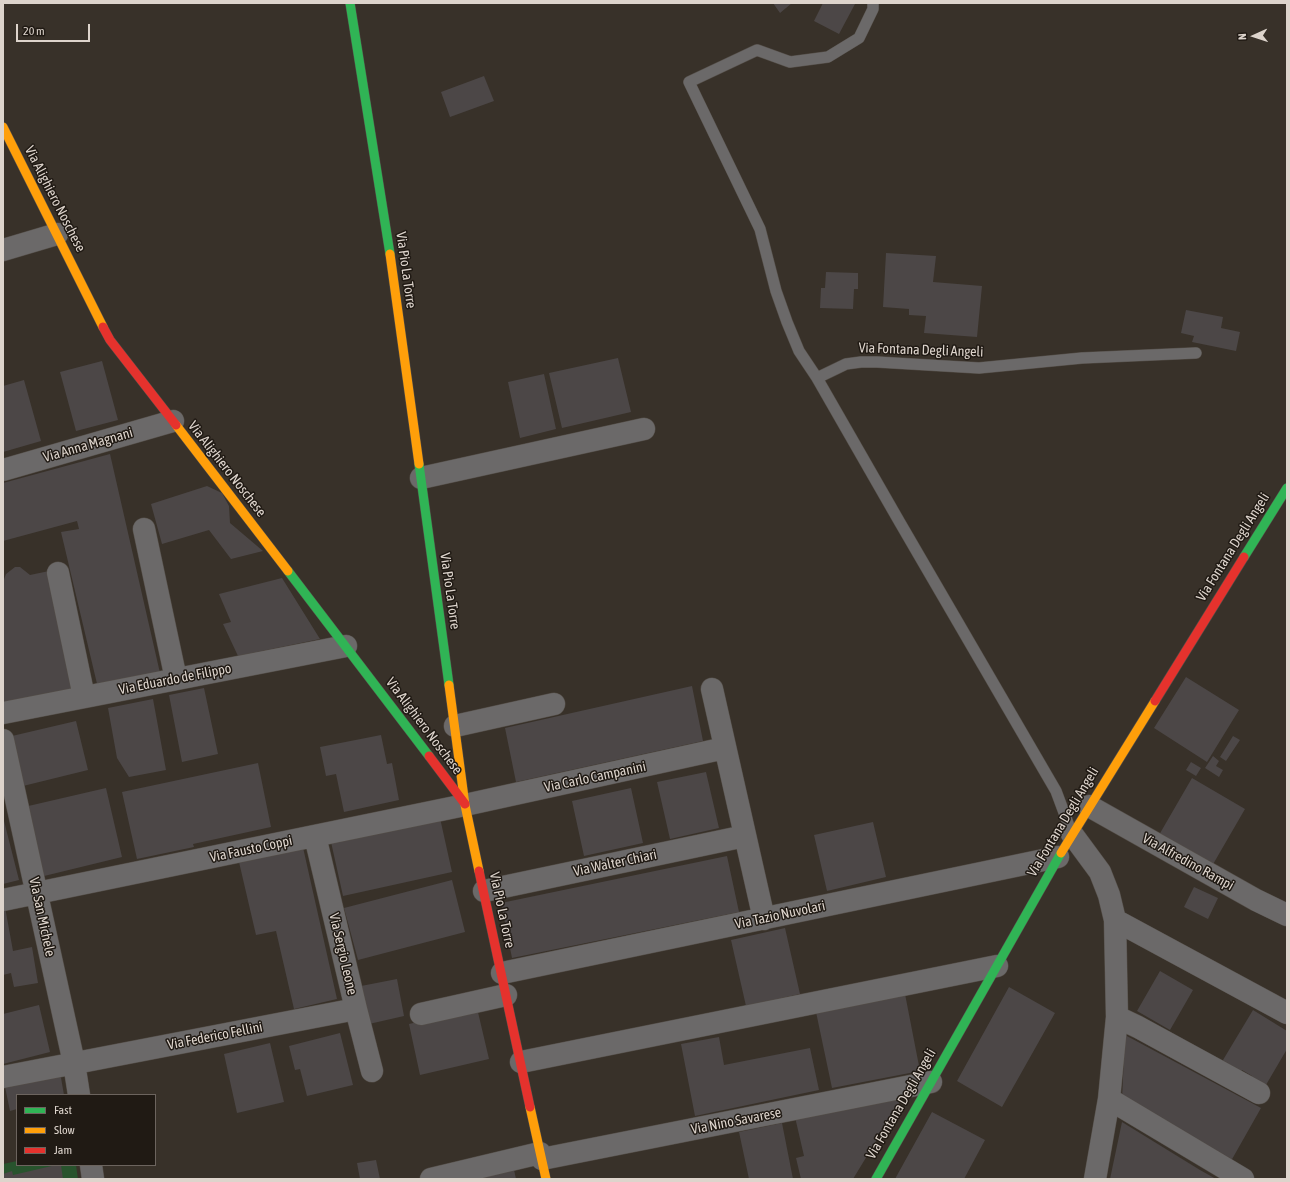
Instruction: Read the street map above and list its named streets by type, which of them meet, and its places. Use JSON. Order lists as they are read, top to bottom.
{
  "streets": {
    "street": [
      "Via Alighiero Noschese",
      "Via Pio La Torre",
      "Via Fontana Degli Angeli",
      "Via Anna Magnani",
      "Via Eduardo de Filippo",
      "Via Carlo Campanini",
      "Via Fausto Coppi",
      "Via Alfredino Rampi",
      "Via Walter Chiari",
      "Via Tazio Nuvolari",
      "Via San Michele",
      "Via Sergio Leone",
      "Via Federico Fellini",
      "Via Nino Savarese"
    ]
  },
  "crossings": [
    ["Via Alighiero Noschese", "Via Pio La Torre"],
    ["Via Alighiero Noschese", "Via Anna Magnani"],
    ["Via Alighiero Noschese", "Via Eduardo de Filippo"],
    ["Via Alighiero Noschese", "Via Carlo Campanini"],
    ["Via Alighiero Noschese", "Via Fausto Coppi"],
    ["Via Pio La Torre", "Via Carlo Campanini"],
    ["Via Pio La Torre", "Via Fausto Coppi"],
    ["Via Pio La Torre", "Via Walter Chiari"],
    ["Via Pio La Torre", "Via Tazio Nuvolari"],
    ["Via Pio La Torre", "Via Nino Savarese"],
    ["Via Fontana Degli Angeli", "Via Alfredino Rampi"],
    ["Via Fontana Degli Angeli", "Via Tazio Nuvolari"],
    ["Via Fontana Degli Angeli", "Via Nino Savarese"],
    ["Via Carlo Campanini", "Via Fausto Coppi"],
    ["Via Fausto Coppi", "Via San Michele"],
    ["Via Fausto Coppi", "Via Sergio Leone"],
    ["Via San Michele", "Via Federico Fellini"],
    ["Via Sergio Leone", "Via Federico Fellini"]
  ],
  "legend": ["Fast", "Slow", "Jam"],
  "scale_bar": "20 m",
  "north": "left"
}
